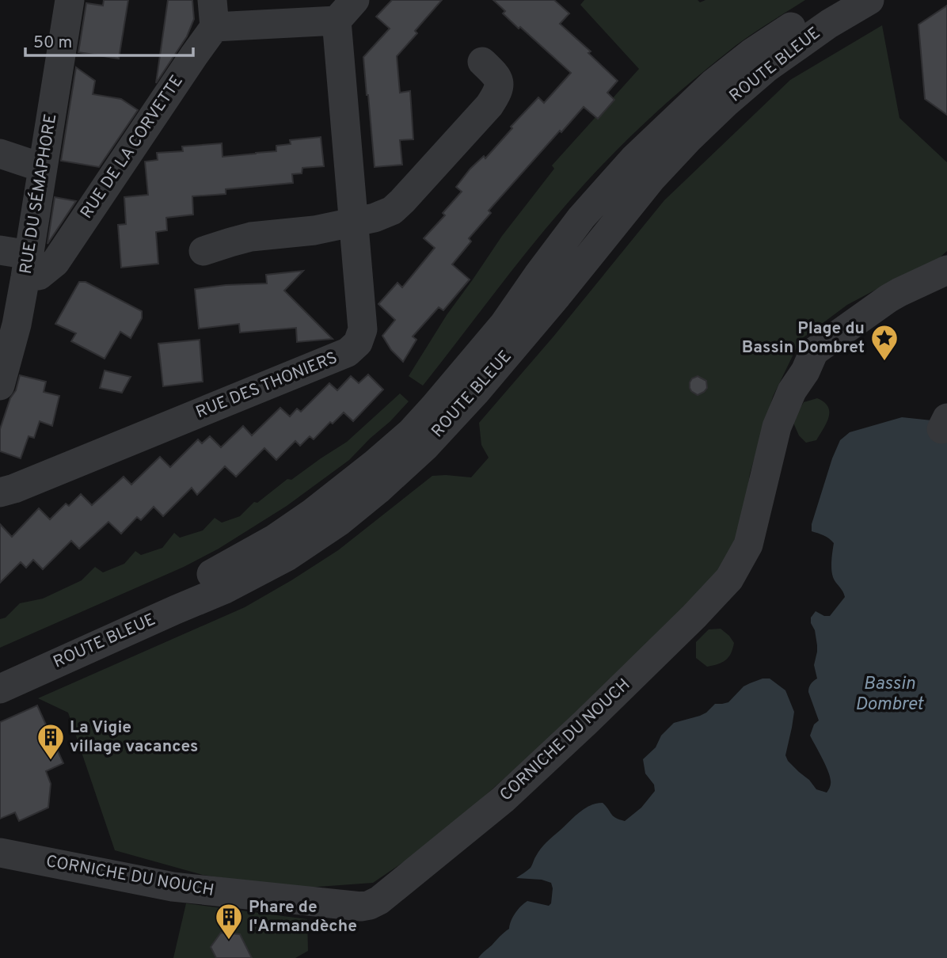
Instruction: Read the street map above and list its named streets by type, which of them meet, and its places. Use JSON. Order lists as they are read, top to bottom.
{
  "streets": {
    "street": [
      "ROUTE BLEUE",
      "RUE DE LA CORVETTE",
      "RUE DU SÉMAPHORE",
      "RUE DES THONIERS",
      "CORNICHE DU NOUCH"
    ]
  },
  "crossings": [
    ["RUE DE LA CORVETTE", "RUE DU SÉMAPHORE"]
  ],
  "water": ["Bassin Dombret"],
  "places": {
    "place": ["Plage du Bassin Dombret"],
    "building": ["La Vigie village vacances", "Phare de l'Armandèche"]
  },
  "scale_bar": "50 m"
}
